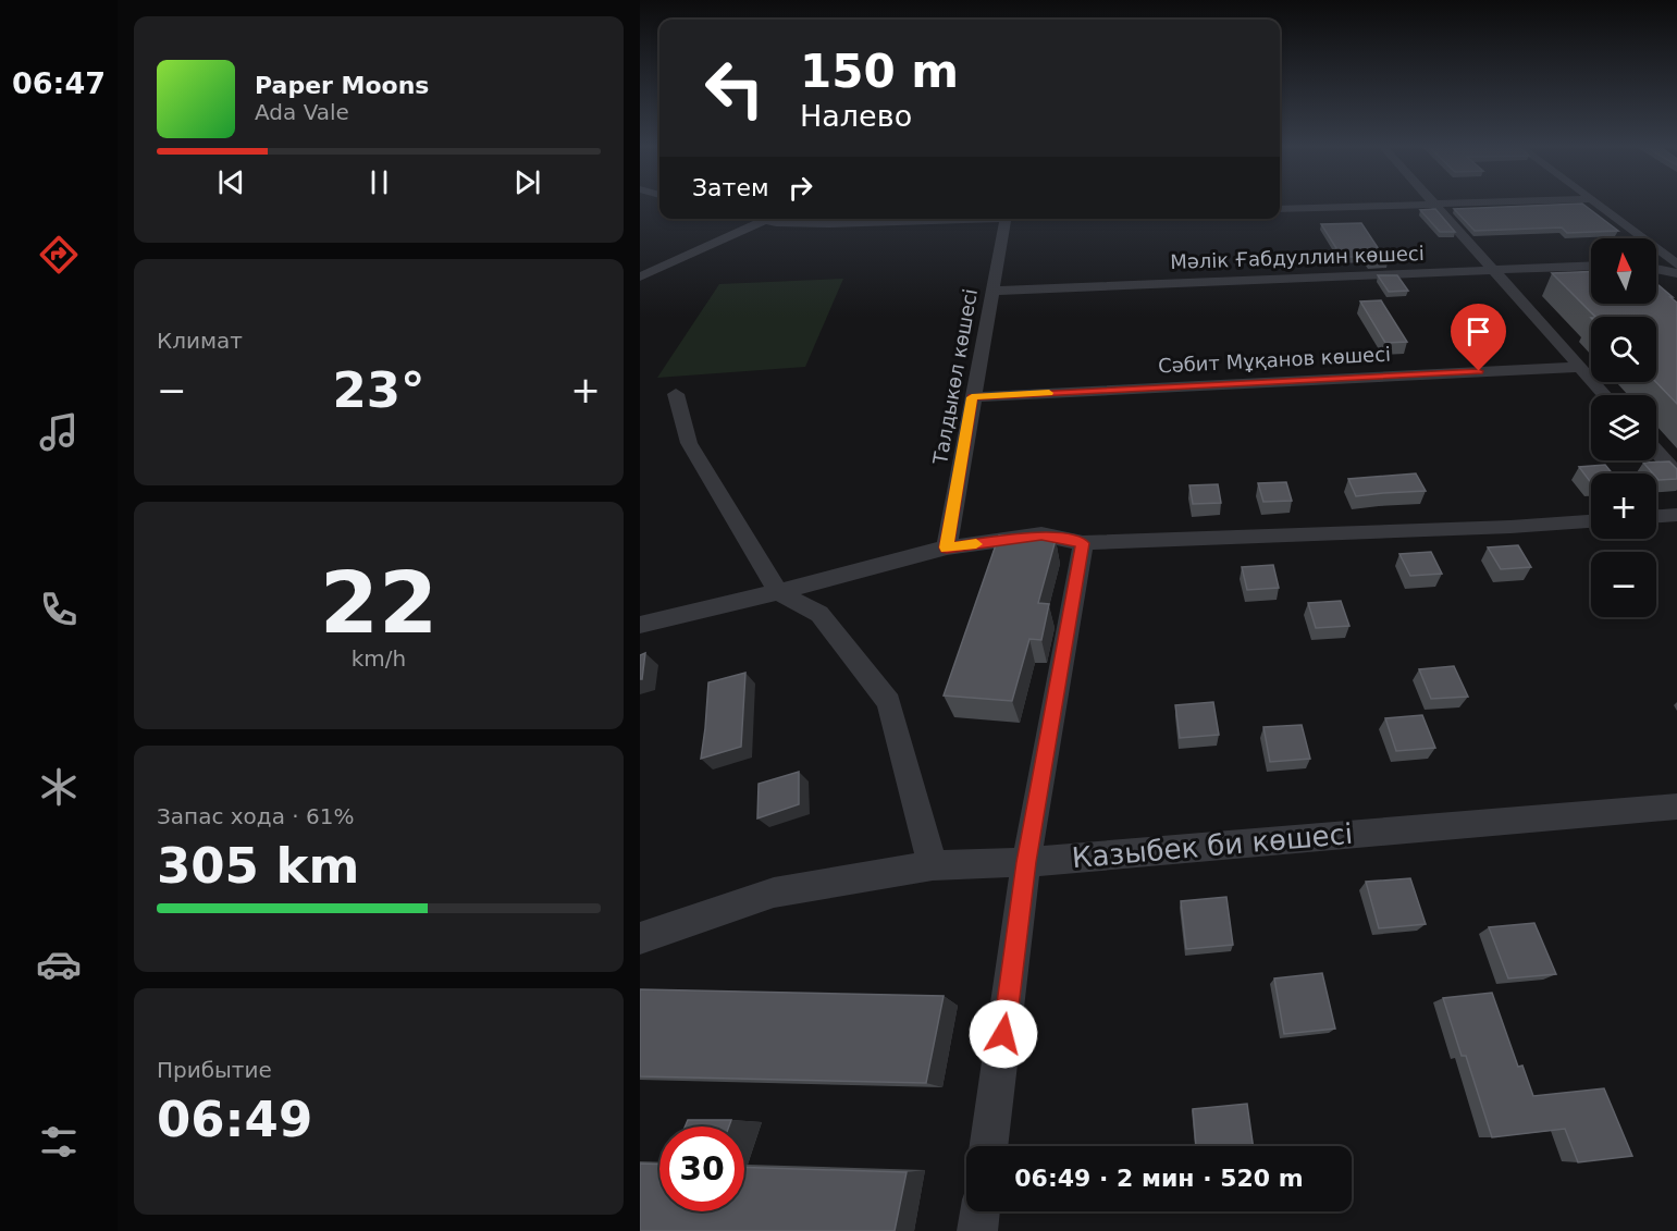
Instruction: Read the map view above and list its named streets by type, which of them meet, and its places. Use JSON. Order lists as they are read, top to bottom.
{
  "streets": {
    "street": [
      "Мәлік Ғабдуллин көшесі",
      "Сәбит Мұқанов көшесі",
      "Талдыкөл көшесі",
      "Казыбек би көшесі"
    ]
  },
  "crossings": [
    ["Мәлік Ғабдуллин көшесі", "Талдыкөл көшесі"],
    ["Сәбит Мұқанов көшесі", "Талдыкөл көшесі"]
  ],
  "north": "top",
  "page": {
    "tabs": "06:47",
    "turn": ["150 m", "Налево"],
    "song": ["Paper Moons", "Ada Vale"],
    "then": "Затем",
    "map_buttons": ["+", "−"],
    "tile": [
      "Климат",
      ["22", "km/h"],
      ["Запас хода · 61%", "305 km"],
      ["Прибытие", "06:49"]
    ],
    "heat": ["−", "23°", "+"],
    "limit": "30",
    "trip": "06:49 · 2 мин · 520 m"
  }
}
